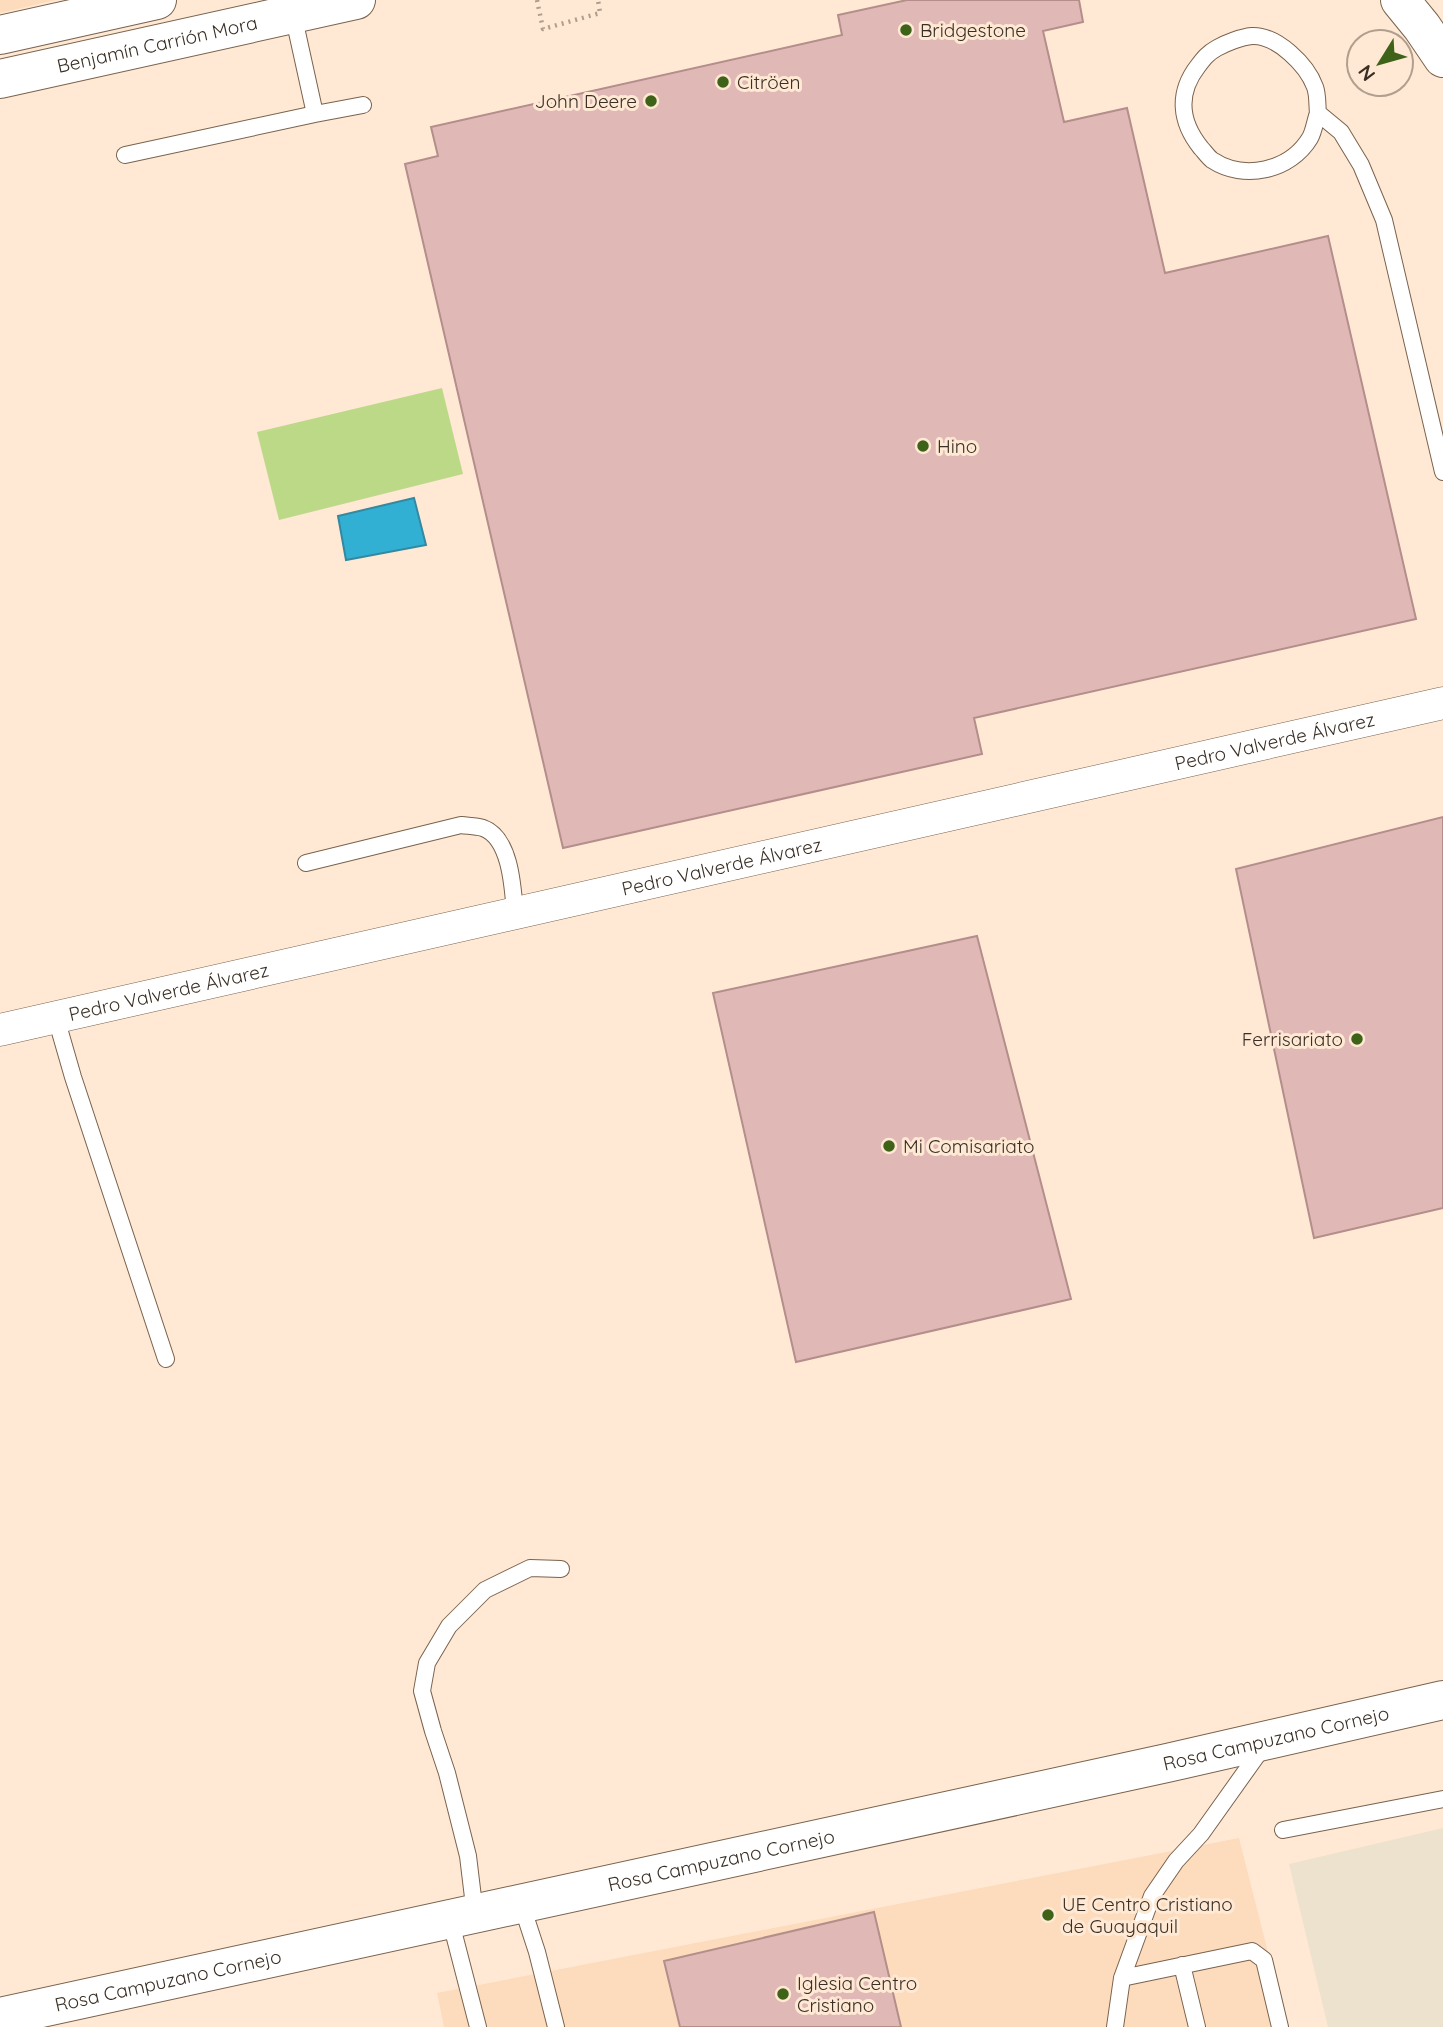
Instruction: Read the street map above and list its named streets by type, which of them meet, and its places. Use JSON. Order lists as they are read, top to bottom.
{
  "streets": {
    "street": ["Benjamín Carrión Mora", "Pedro Valverde Álvarez", "Rosa Campuzano Cornejo"]
  },
  "places": [
    "Bridgestone",
    "Citröen",
    "John Deere",
    "Hino",
    "Ferrisariato",
    "Mi Comisariato",
    "UE Centro Cristiano de Guayaquil",
    "Iglesia Centro Cristiano"
  ],
  "north": "bottom left"
}
